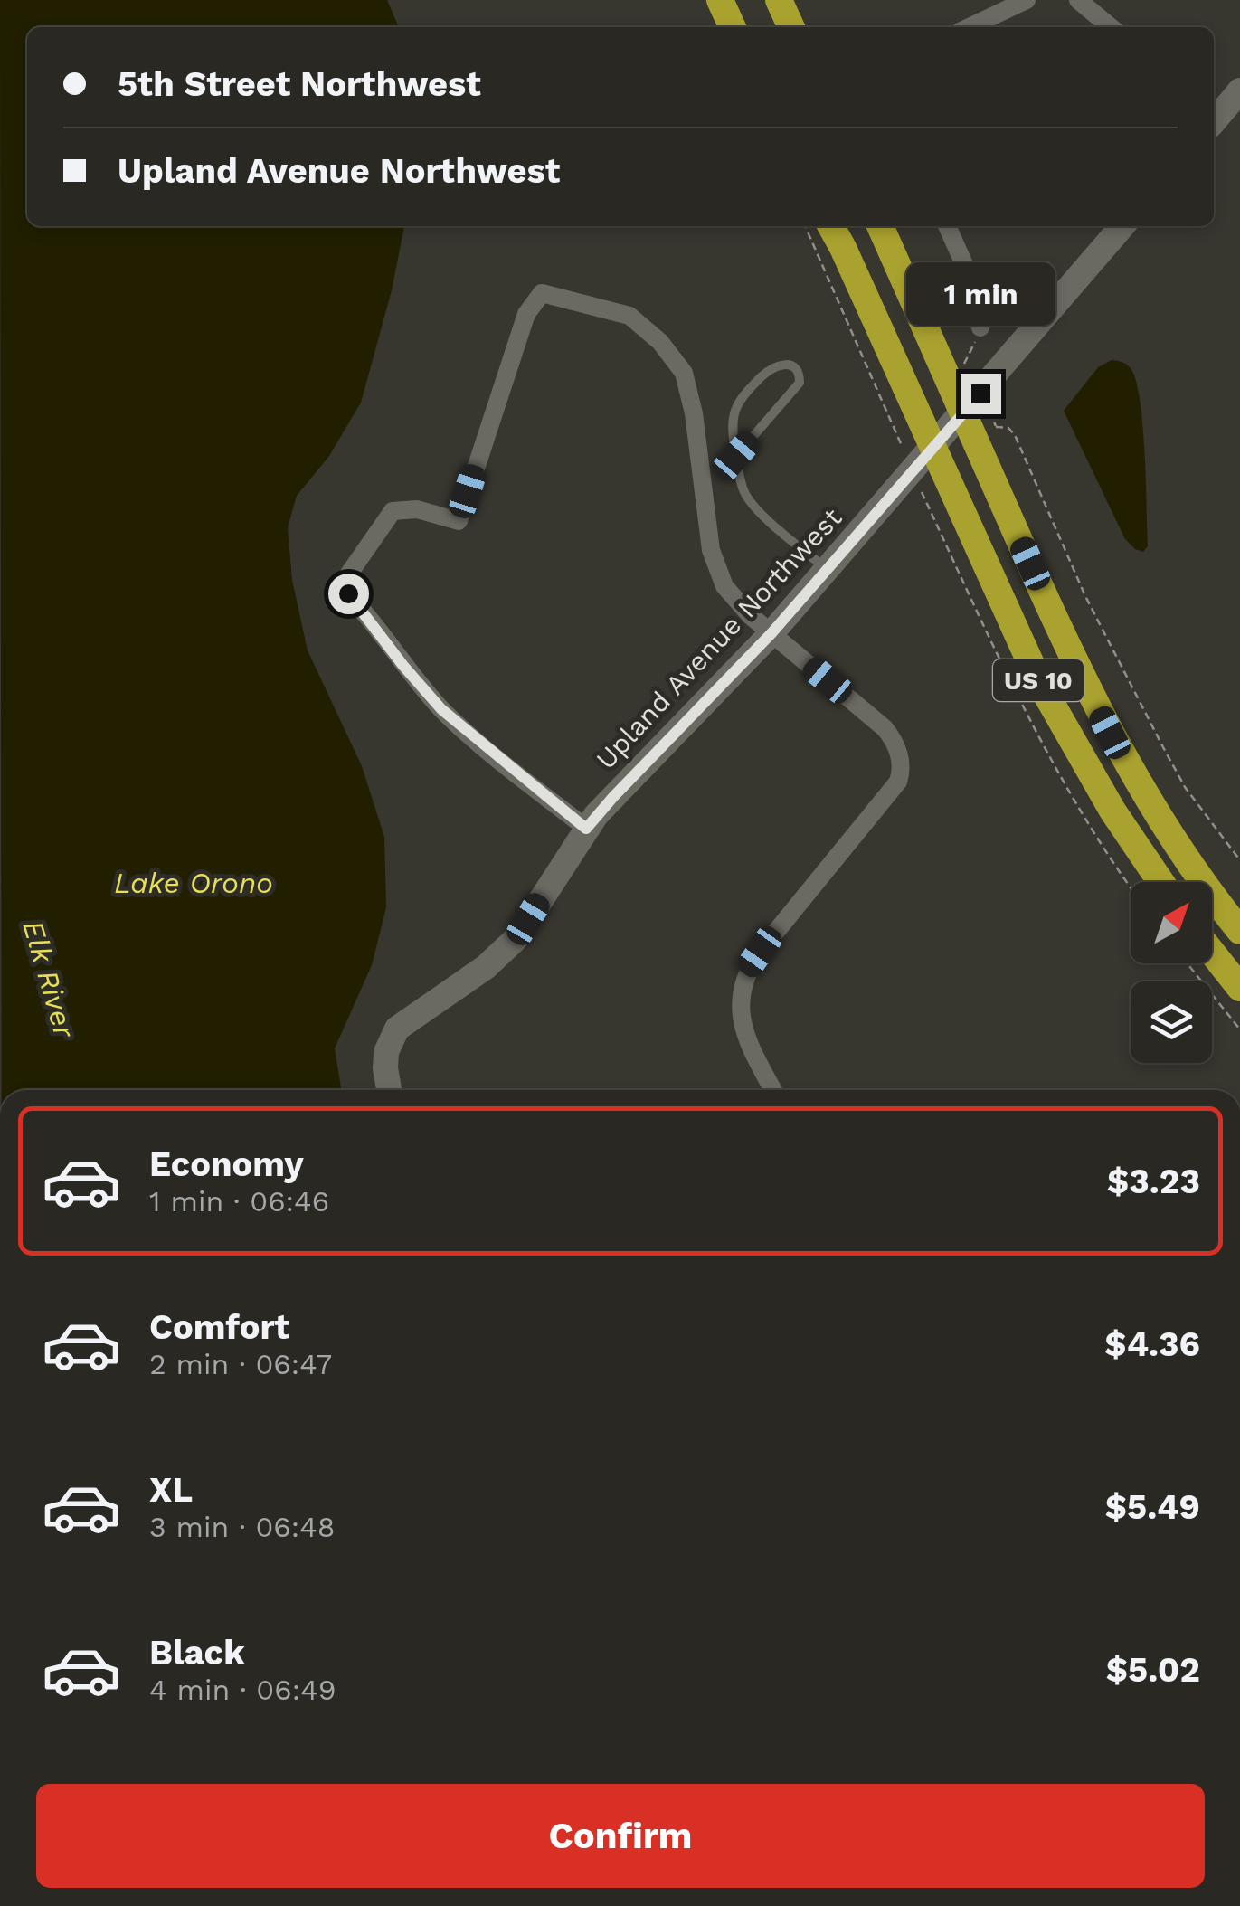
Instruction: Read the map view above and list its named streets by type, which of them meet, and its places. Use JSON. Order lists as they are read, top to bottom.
{
  "streets": {
    "highway": ["US 10"],
    "street": ["Upland Avenue Northwest"]
  },
  "crossings": [
    ["Upland Avenue Northwest", "US 10"]
  ],
  "water": ["Lake Orono", "Elk River"],
  "north": "top right",
  "page": {
    "banner": ["5th Street Northwest", "Upland Avenue Northwest"],
    "bubble": "1 min",
    "list": [
      {
        "name": "Economy",
        "note": "1 min · 06:46",
        "value": "$3.23"
      },
      {
        "name": "Comfort",
        "note": "2 min · 06:47",
        "value": "$4.36"
      },
      {
        "name": "XL",
        "note": "3 min · 06:48",
        "value": "$5.49"
      },
      {
        "name": "Black",
        "note": "4 min · 06:49",
        "value": "$5.02"
      }
    ],
    "buttons": "Confirm"
  }
}
